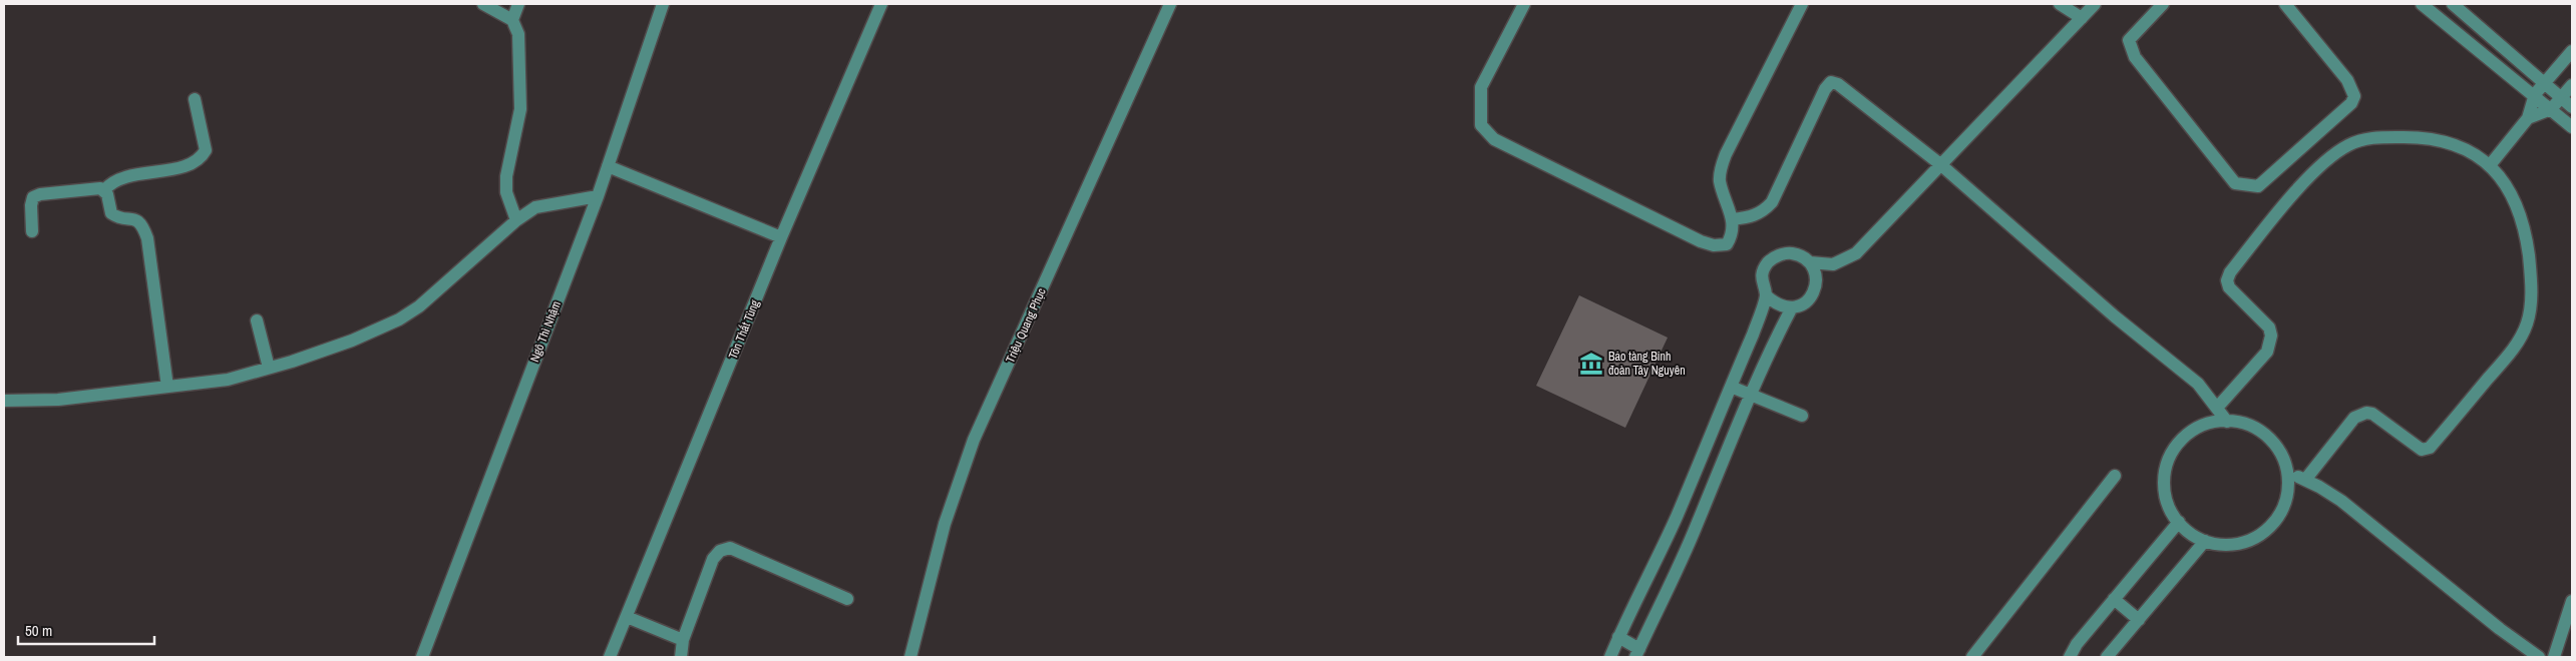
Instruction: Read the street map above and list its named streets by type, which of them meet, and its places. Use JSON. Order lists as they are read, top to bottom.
{
  "streets": {
    "street": ["Triệu Quang Phục", "Tôn Thất Tùng", "Ngô Thì Nhậm"]
  },
  "places": {
    "museum": ["Bảo tàng Binh đoàn Tây Nguyên"]
  },
  "scale_bar": "50 m"
}
